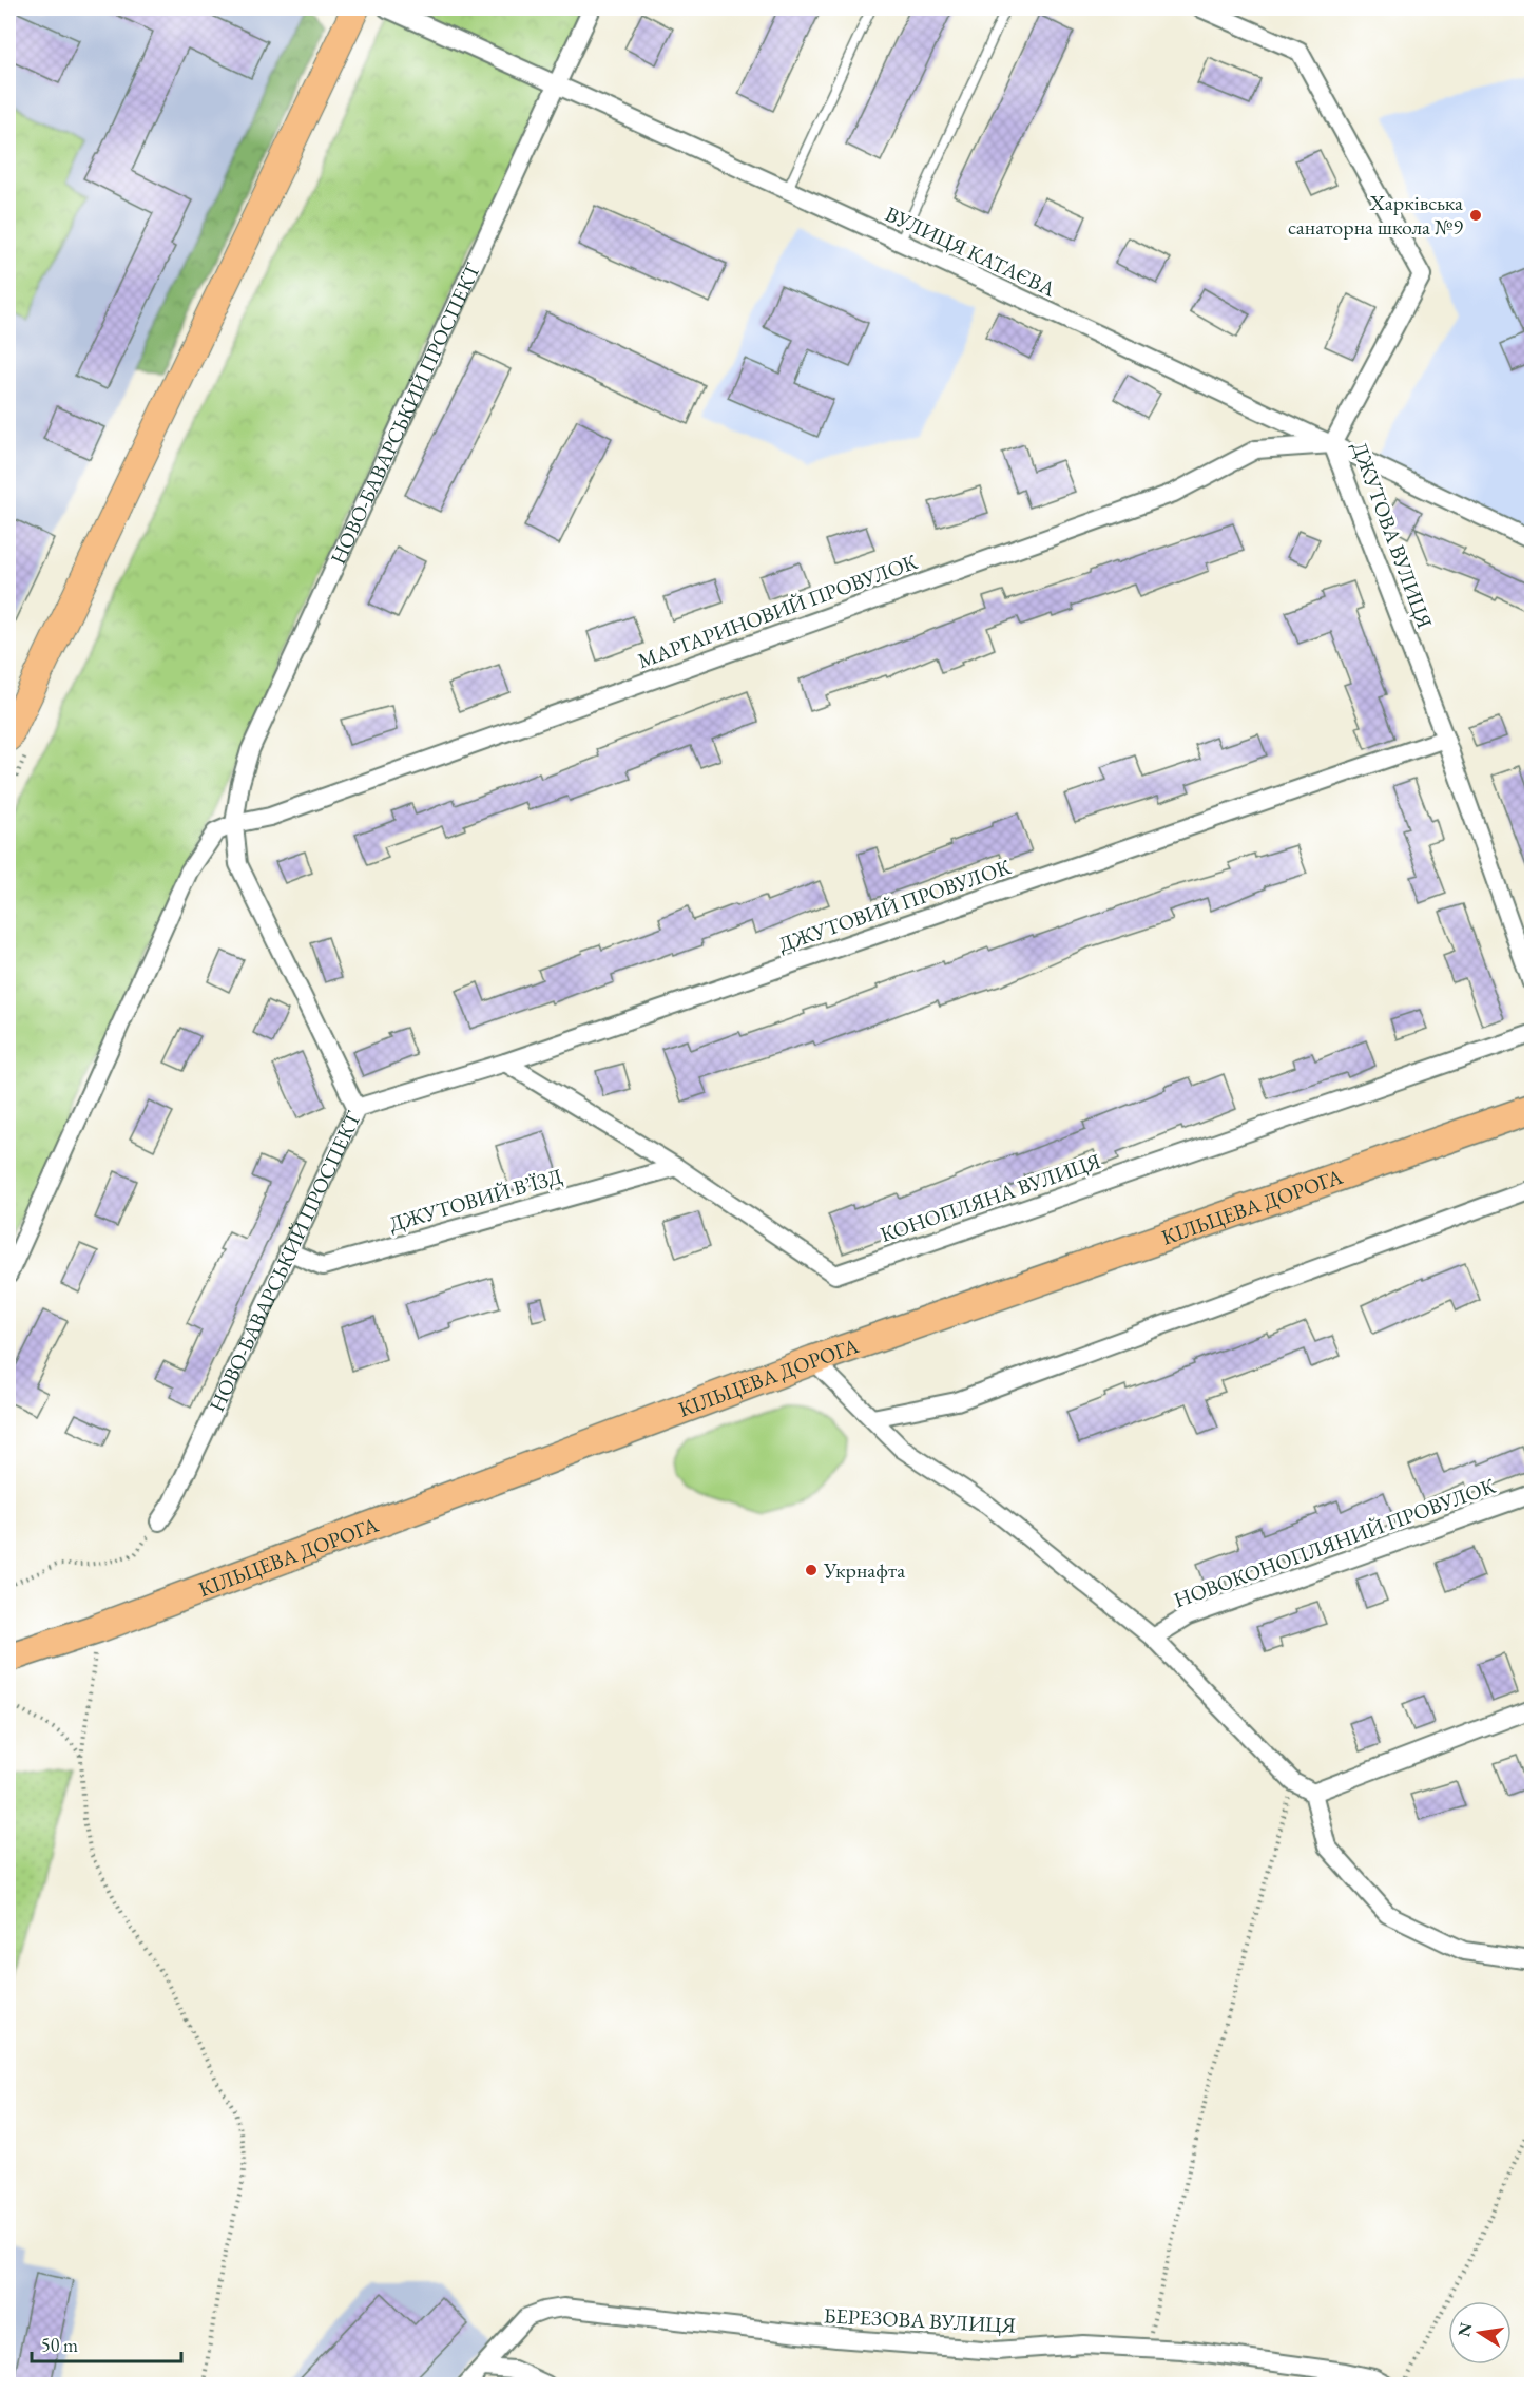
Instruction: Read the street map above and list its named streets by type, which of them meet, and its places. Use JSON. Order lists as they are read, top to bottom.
{
  "streets": {
    "highway": ["КІЛЬЦЕВА ДОРОГА"],
    "street": [
      "ВУЛИЦЯ КАТАЄВА",
      "НОВО-БАВАРСЬКИЙ ПРОСПЕКТ",
      "ДЖУТОВА ВУЛИЦЯ",
      "МАРГАРИНОВИЙ ПРОВУЛОК",
      "ДЖУТОВИЙ ПРОВУЛОК",
      "КОНОПЛЯНА ВУЛИЦЯ",
      "ДЖУТОВИЙ В’ЇЗД",
      "НОВОКОНОПЛЯНИЙ ПРОВУЛОК",
      "БЕРЕЗОВА ВУЛИЦЯ"
    ]
  },
  "crossings": [
    ["ВУЛИЦЯ КАТАЄВА", "НОВО-БАВАРСЬКИЙ ПРОСПЕКТ"],
    ["ВУЛИЦЯ КАТАЄВА", "ДЖУТОВА ВУЛИЦЯ"],
    ["ВУЛИЦЯ КАТАЄВА", "МАРГАРИНОВИЙ ПРОВУЛОК"],
    ["НОВО-БАВАРСЬКИЙ ПРОСПЕКТ", "МАРГАРИНОВИЙ ПРОВУЛОК"],
    ["НОВО-БАВАРСЬКИЙ ПРОСПЕКТ", "ДЖУТОВИЙ ПРОВУЛОК"],
    ["НОВО-БАВАРСЬКИЙ ПРОСПЕКТ", "ДЖУТОВИЙ В’ЇЗД"],
    ["ДЖУТОВА ВУЛИЦЯ", "МАРГАРИНОВИЙ ПРОВУЛОК"],
    ["ДЖУТОВА ВУЛИЦЯ", "ДЖУТОВИЙ ПРОВУЛОК"],
    ["ДЖУТОВИЙ ПРОВУЛОК", "КОНОПЛЯНА ВУЛИЦЯ"],
    ["КОНОПЛЯНА ВУЛИЦЯ", "ДЖУТОВИЙ В’ЇЗД"]
  ],
  "places": ["Харківська санаторна школа №9", "Укрнафта"],
  "scale_bar": "50 m",
  "north": "left"
}
